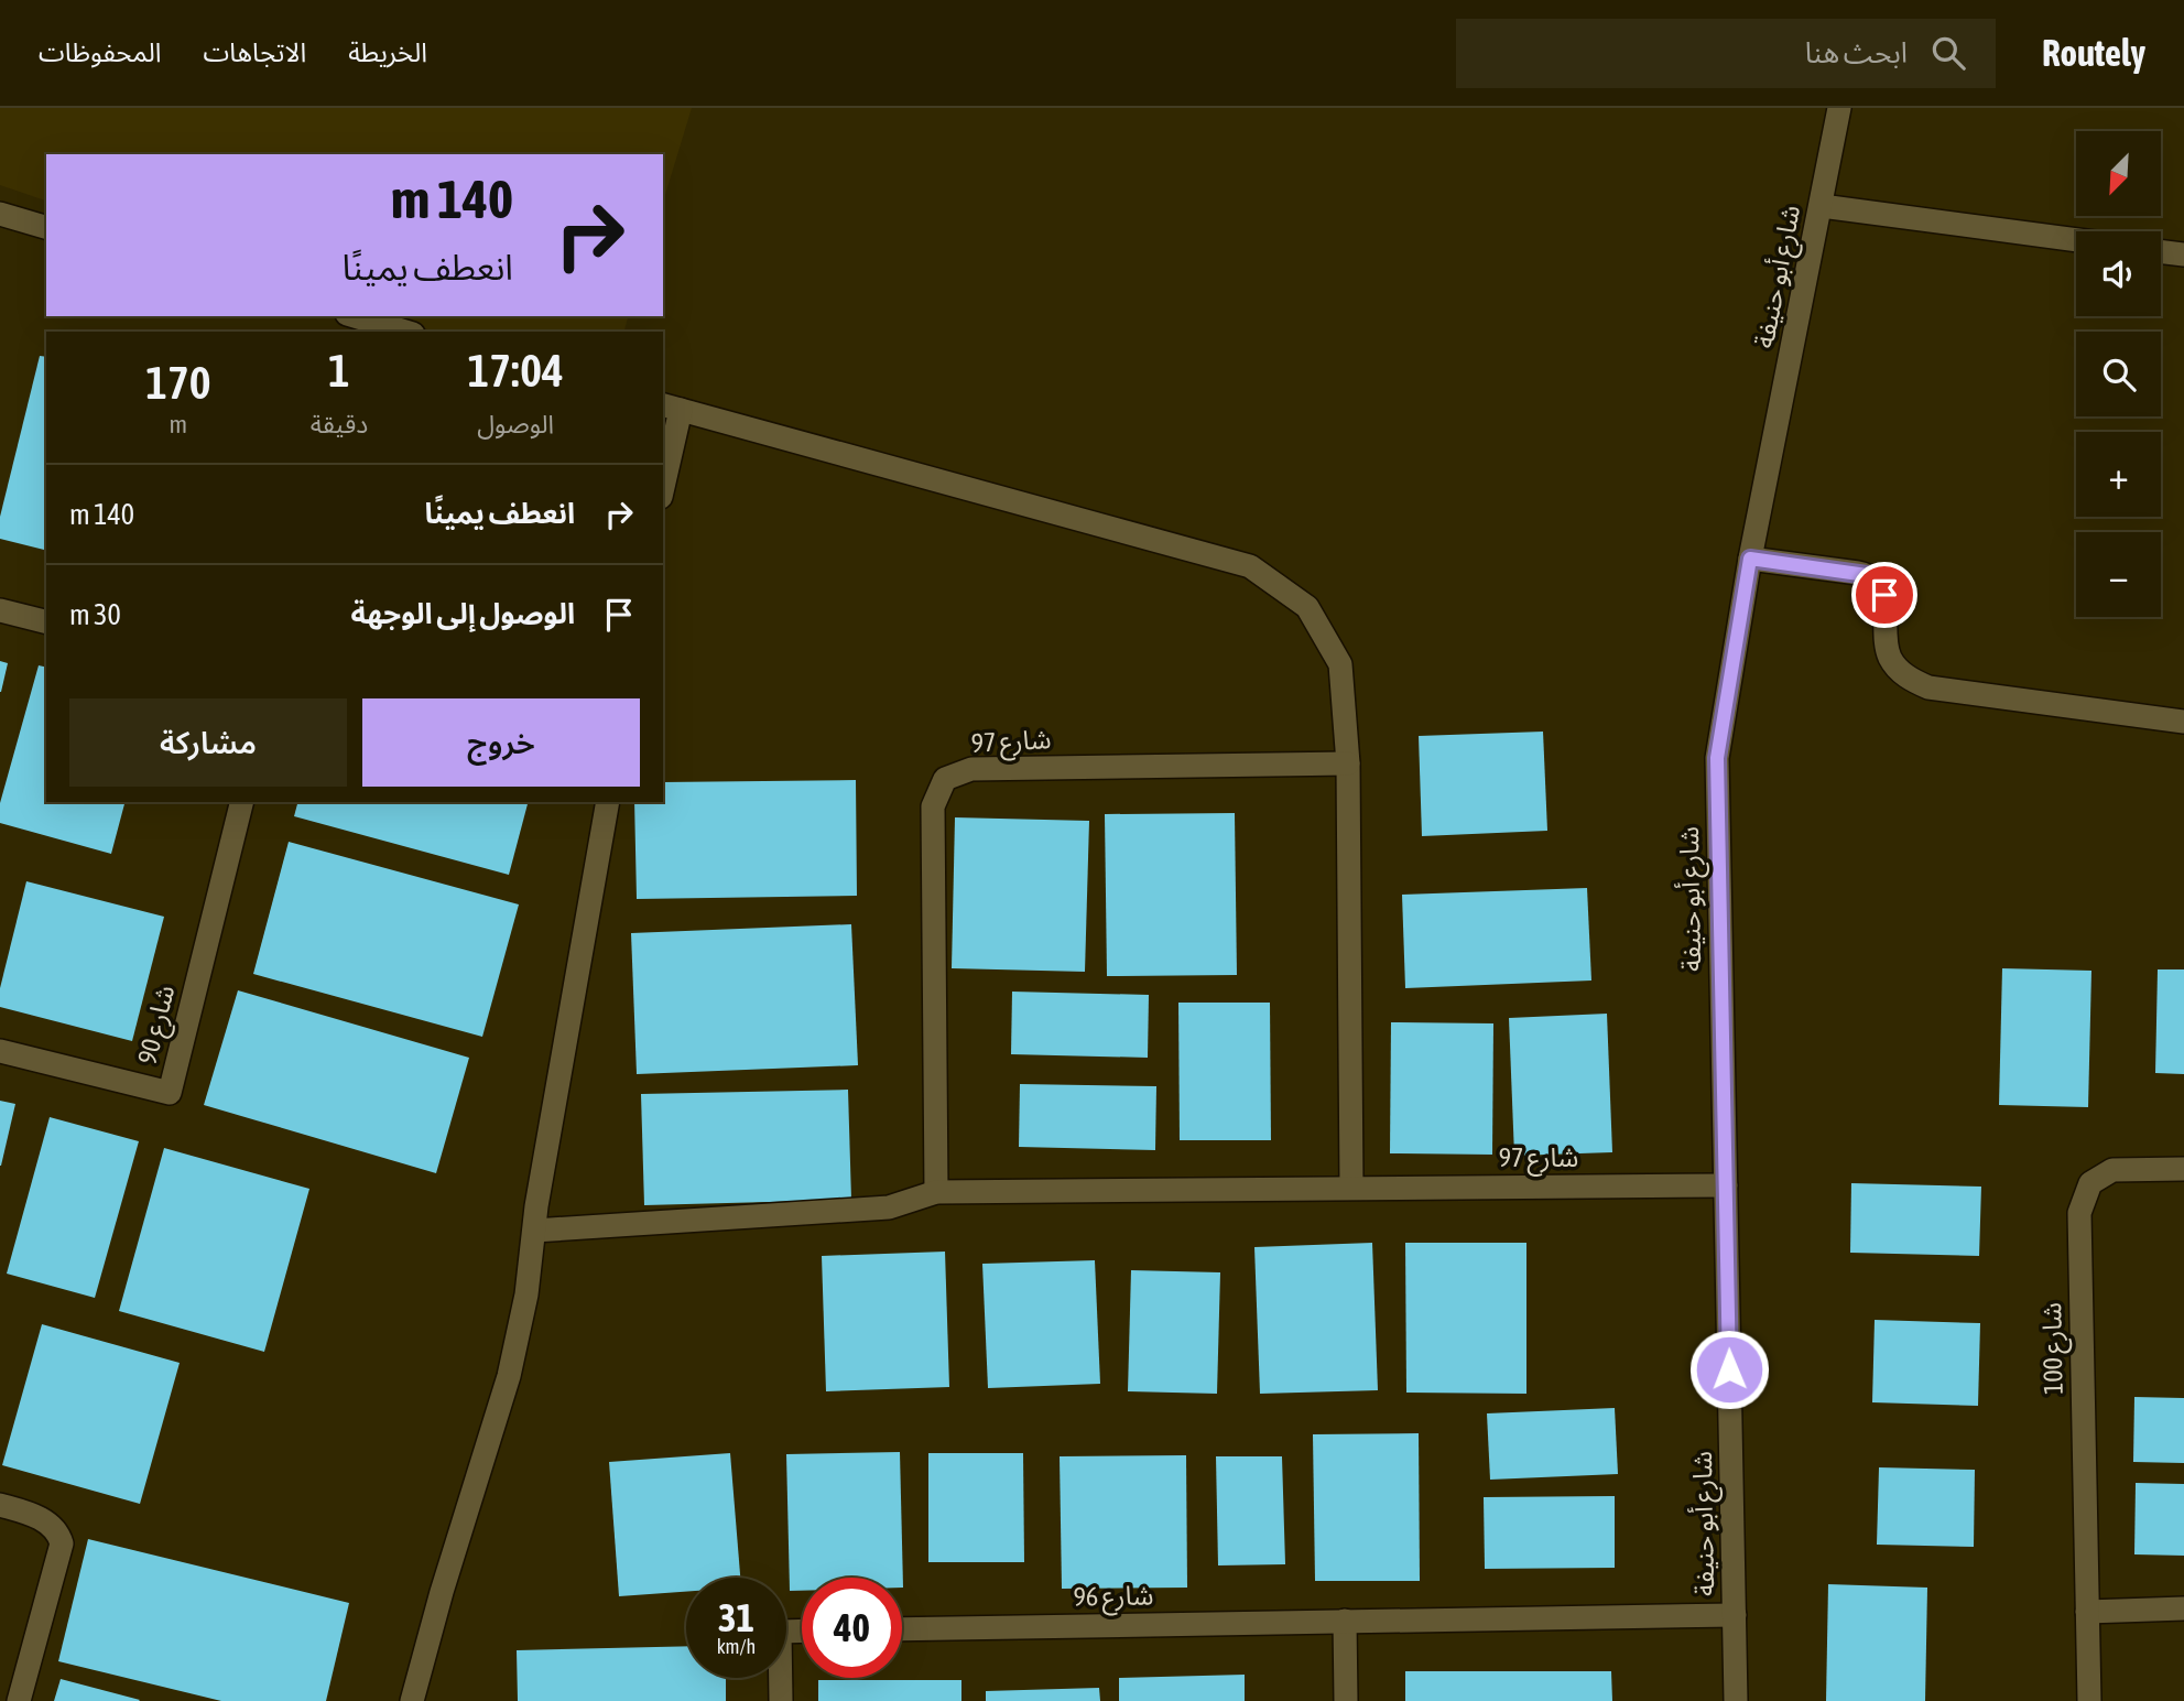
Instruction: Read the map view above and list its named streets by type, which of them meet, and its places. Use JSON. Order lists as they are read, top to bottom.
{
  "streets": {
    "street": [
      "شارع أبو حنيفة",
      "شارع 97",
      "شارع 90",
      "شارع 100",
      "شارع 96"
    ]
  },
  "crossings": [
    ["شارع أبو حنيفة", "شارع 97"],
    ["شارع أبو حنيفة", "شارع 96"]
  ],
  "north": "bottom left",
  "page": {
    "header": "Routely",
    "search": "ابحث هنا",
    "nav": ["الخريطة", "الاتجاهات", "المحفوظات"],
    "map_buttons": ["+", "−"],
    "turn": ["140 m", "انعطف يمينًا"],
    "eta": [
      "17:04",
      "الوصول",
      "1",
      "دقيقة",
      "170",
      "m"
    ],
    "list": [
      {
        "name": "انعطف يمينًا",
        "value": "140 m"
      },
      {
        "name": "الوصول إلى الوجهة",
        "value": "30 m"
      }
    ],
    "buttons": ["خروج", "مشاركة"],
    "speed": "31 km/h",
    "limit": "40"
  }
}
